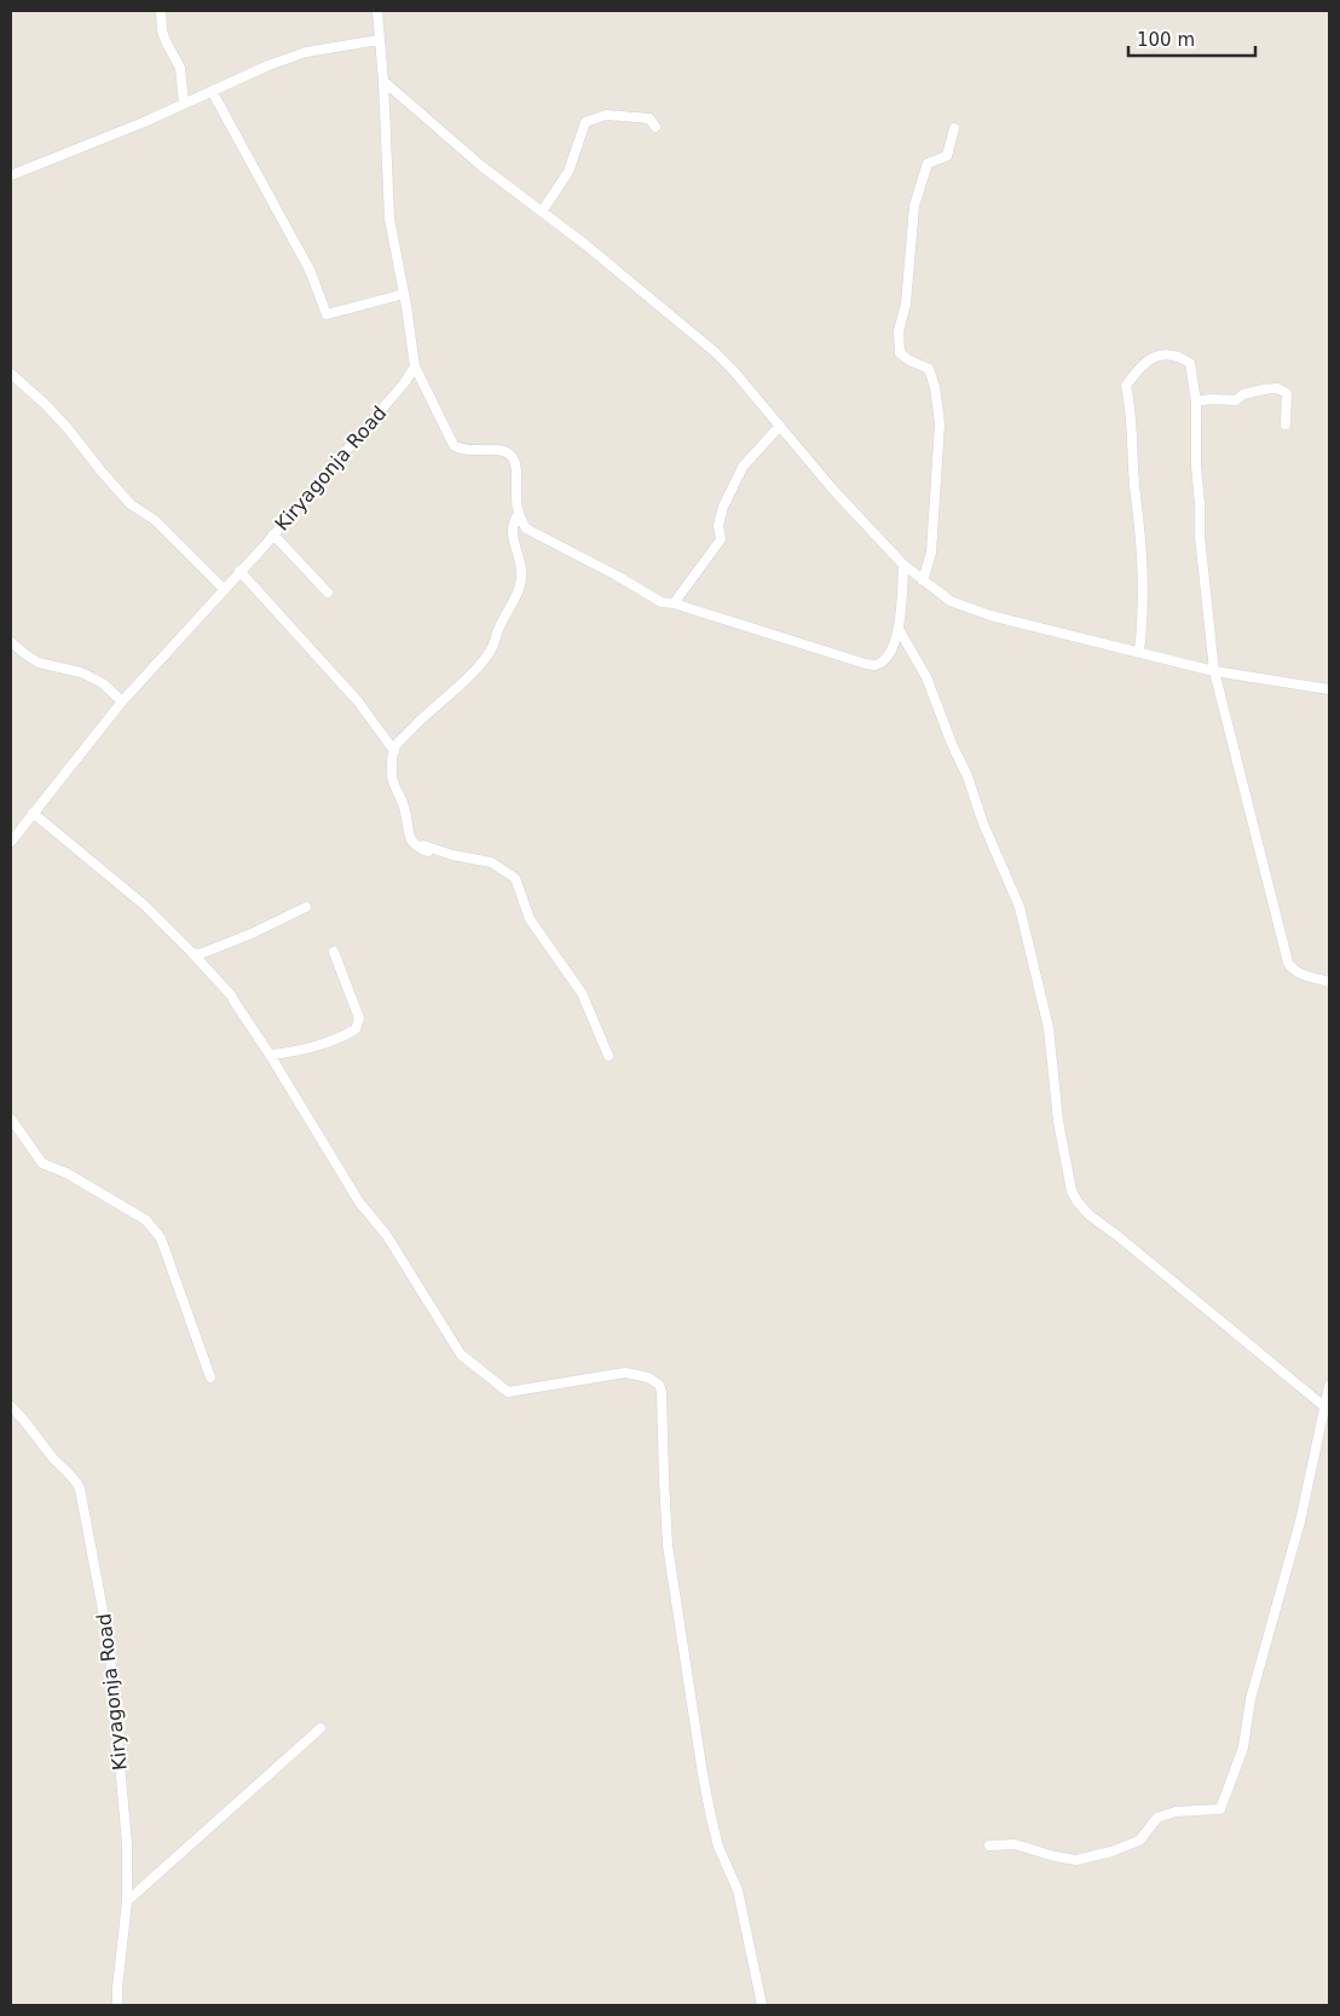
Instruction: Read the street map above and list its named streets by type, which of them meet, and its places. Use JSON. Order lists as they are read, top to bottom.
{
  "streets": {
    "street": ["Kiryagonja Road"]
  },
  "scale_bar": "100 m"
}
